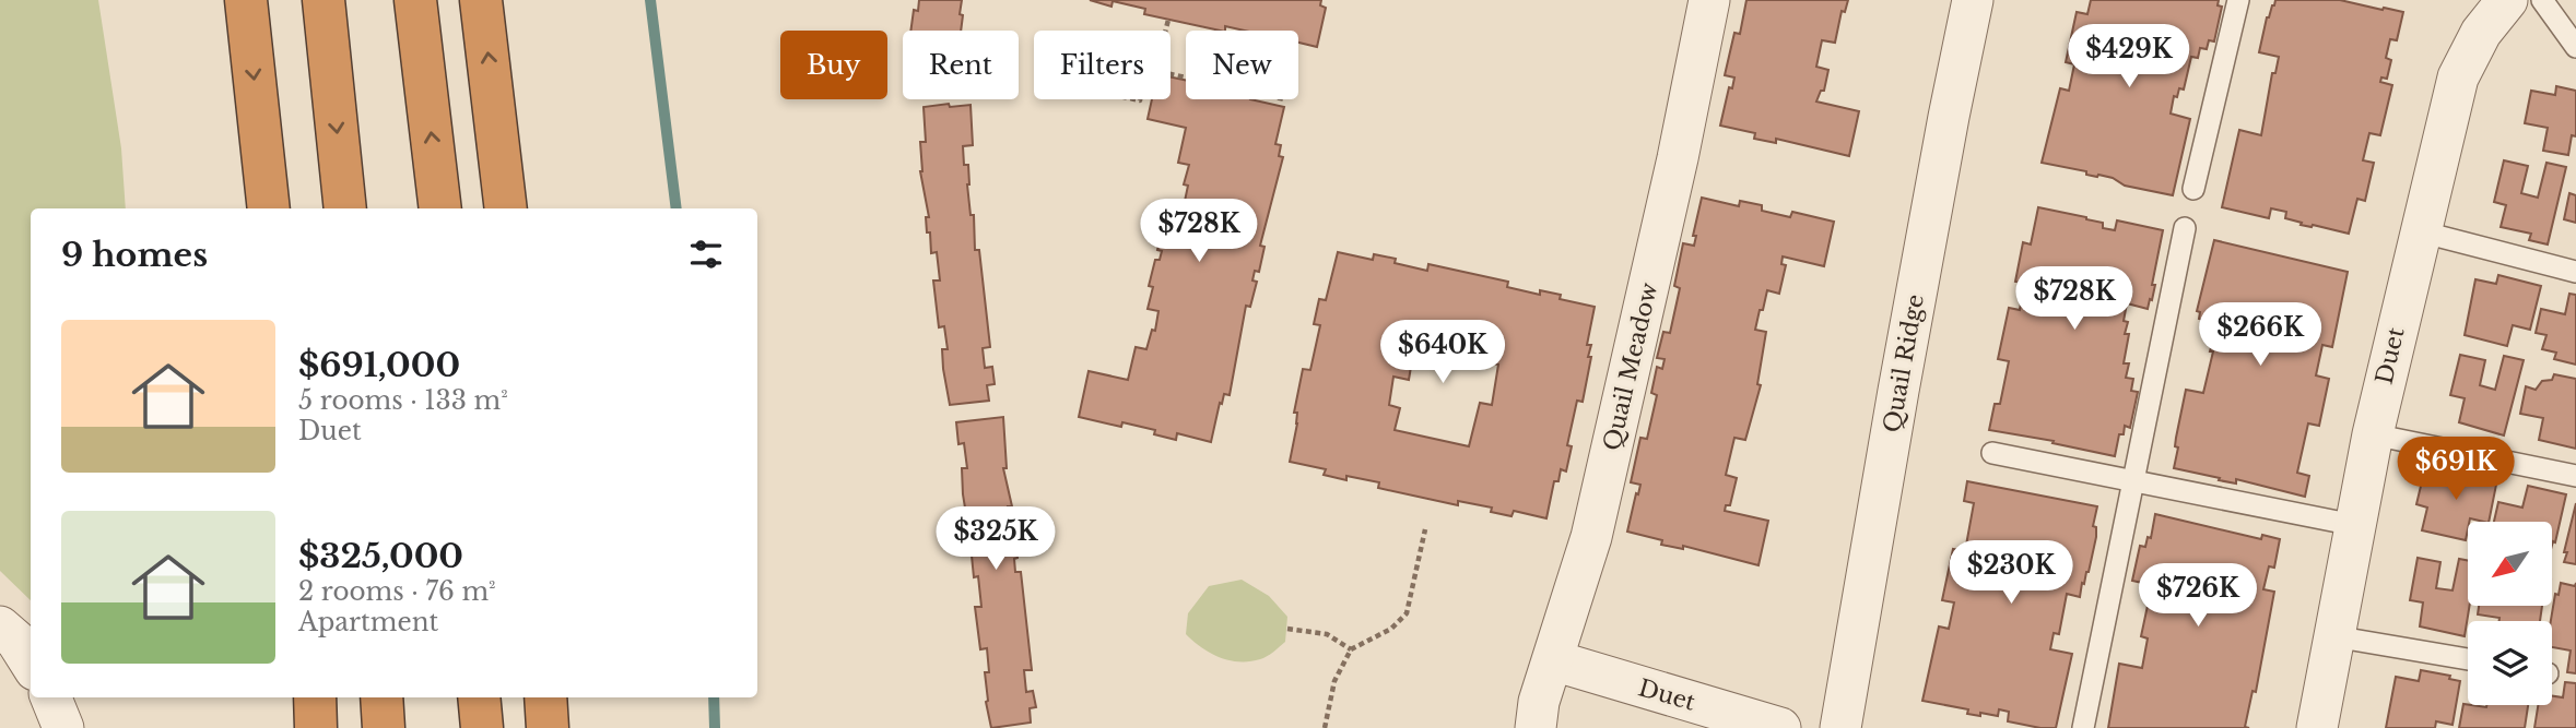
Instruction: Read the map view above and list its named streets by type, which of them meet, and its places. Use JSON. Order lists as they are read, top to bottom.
{
  "streets": {
    "street": ["Duet", "Quail Ridge", "Quail Meadow"]
  },
  "crossings": [
    ["Duet", "Quail Meadow"]
  ],
  "north": "bottom left",
  "page": {
    "price": [
      "$429K",
      "$728K",
      "$728K",
      "$266K",
      "$640K",
      "$691K",
      "$325K",
      "$230K",
      "$726K"
    ],
    "chip": [
      "Buy",
      "Rent",
      "Filters",
      "New"
    ],
    "heading": "9 homes",
    "list": [
      {
        "name": "$691,000",
        "note": "5 rooms · 133 m² · Duet"
      },
      {
        "name": "$325,000",
        "note": "2 rooms · 76 m² · Apartment"
      }
    ]
  }
}
